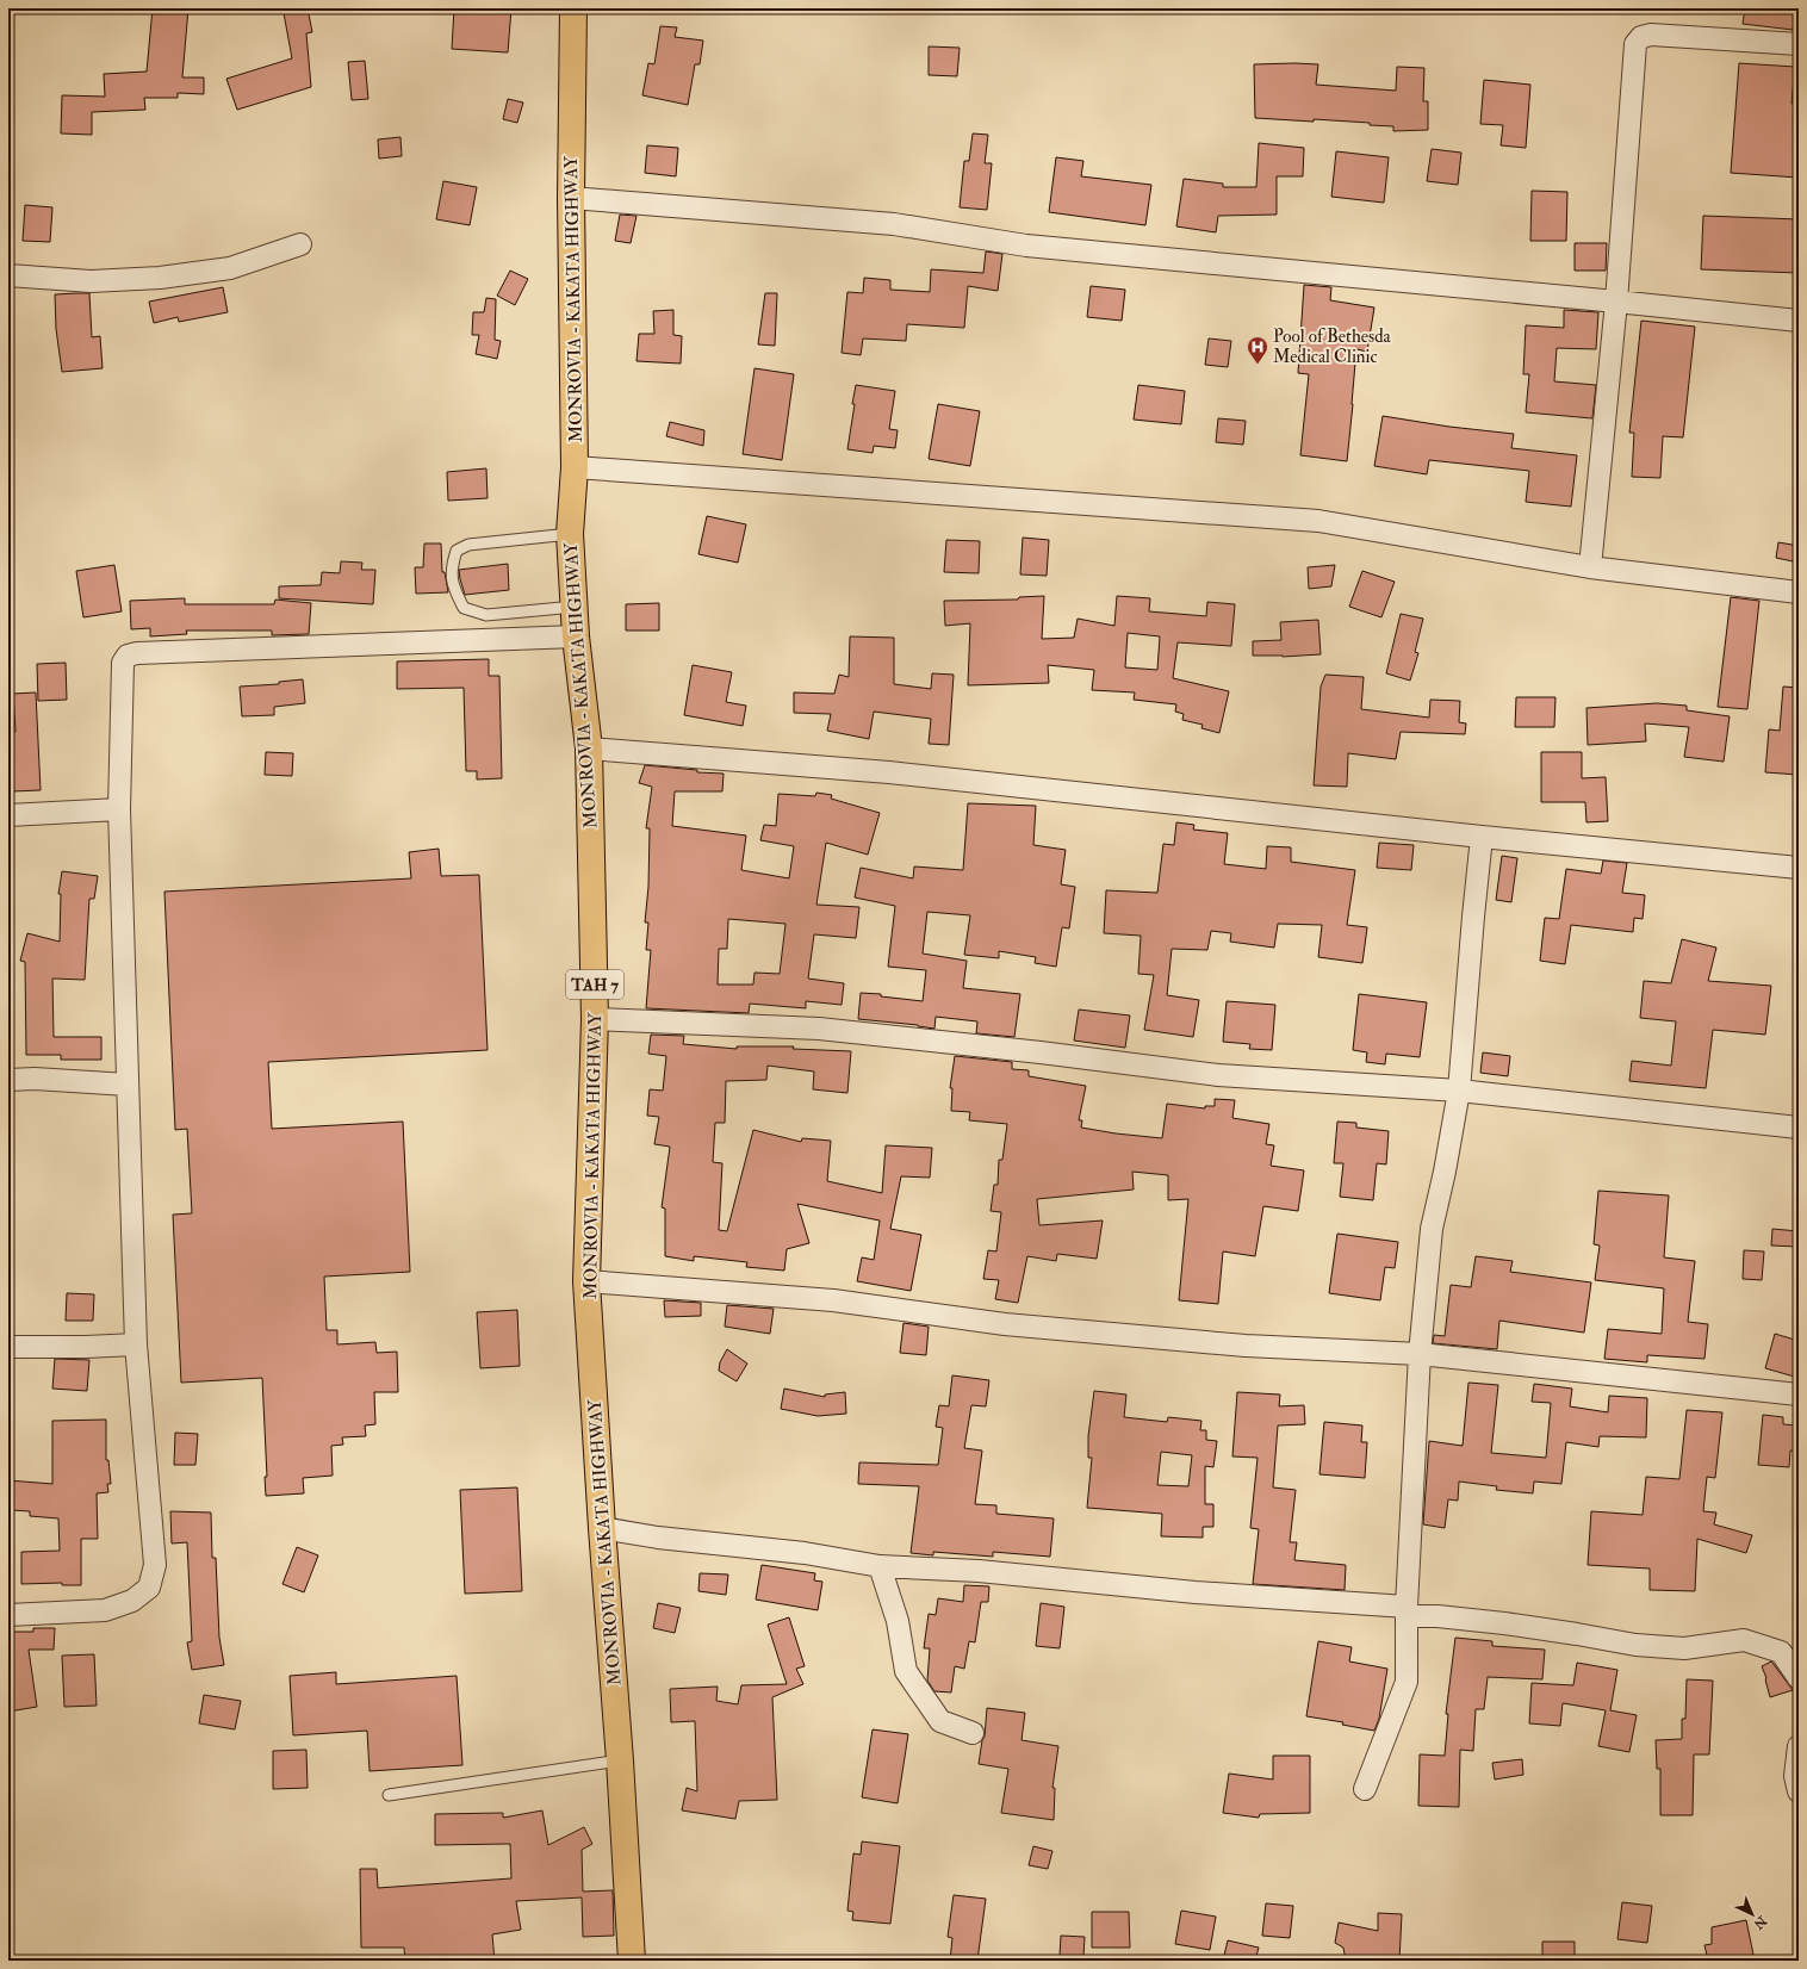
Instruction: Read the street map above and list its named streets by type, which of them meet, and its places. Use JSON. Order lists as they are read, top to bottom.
{
  "streets": {
    "highway": ["MONROVIA - KAKATA HIGHWAY", "TAH 7"]
  },
  "places": {
    "hospital": ["Pool of Bethesda Medical Clinic"]
  },
  "north": "bottom right"
}
